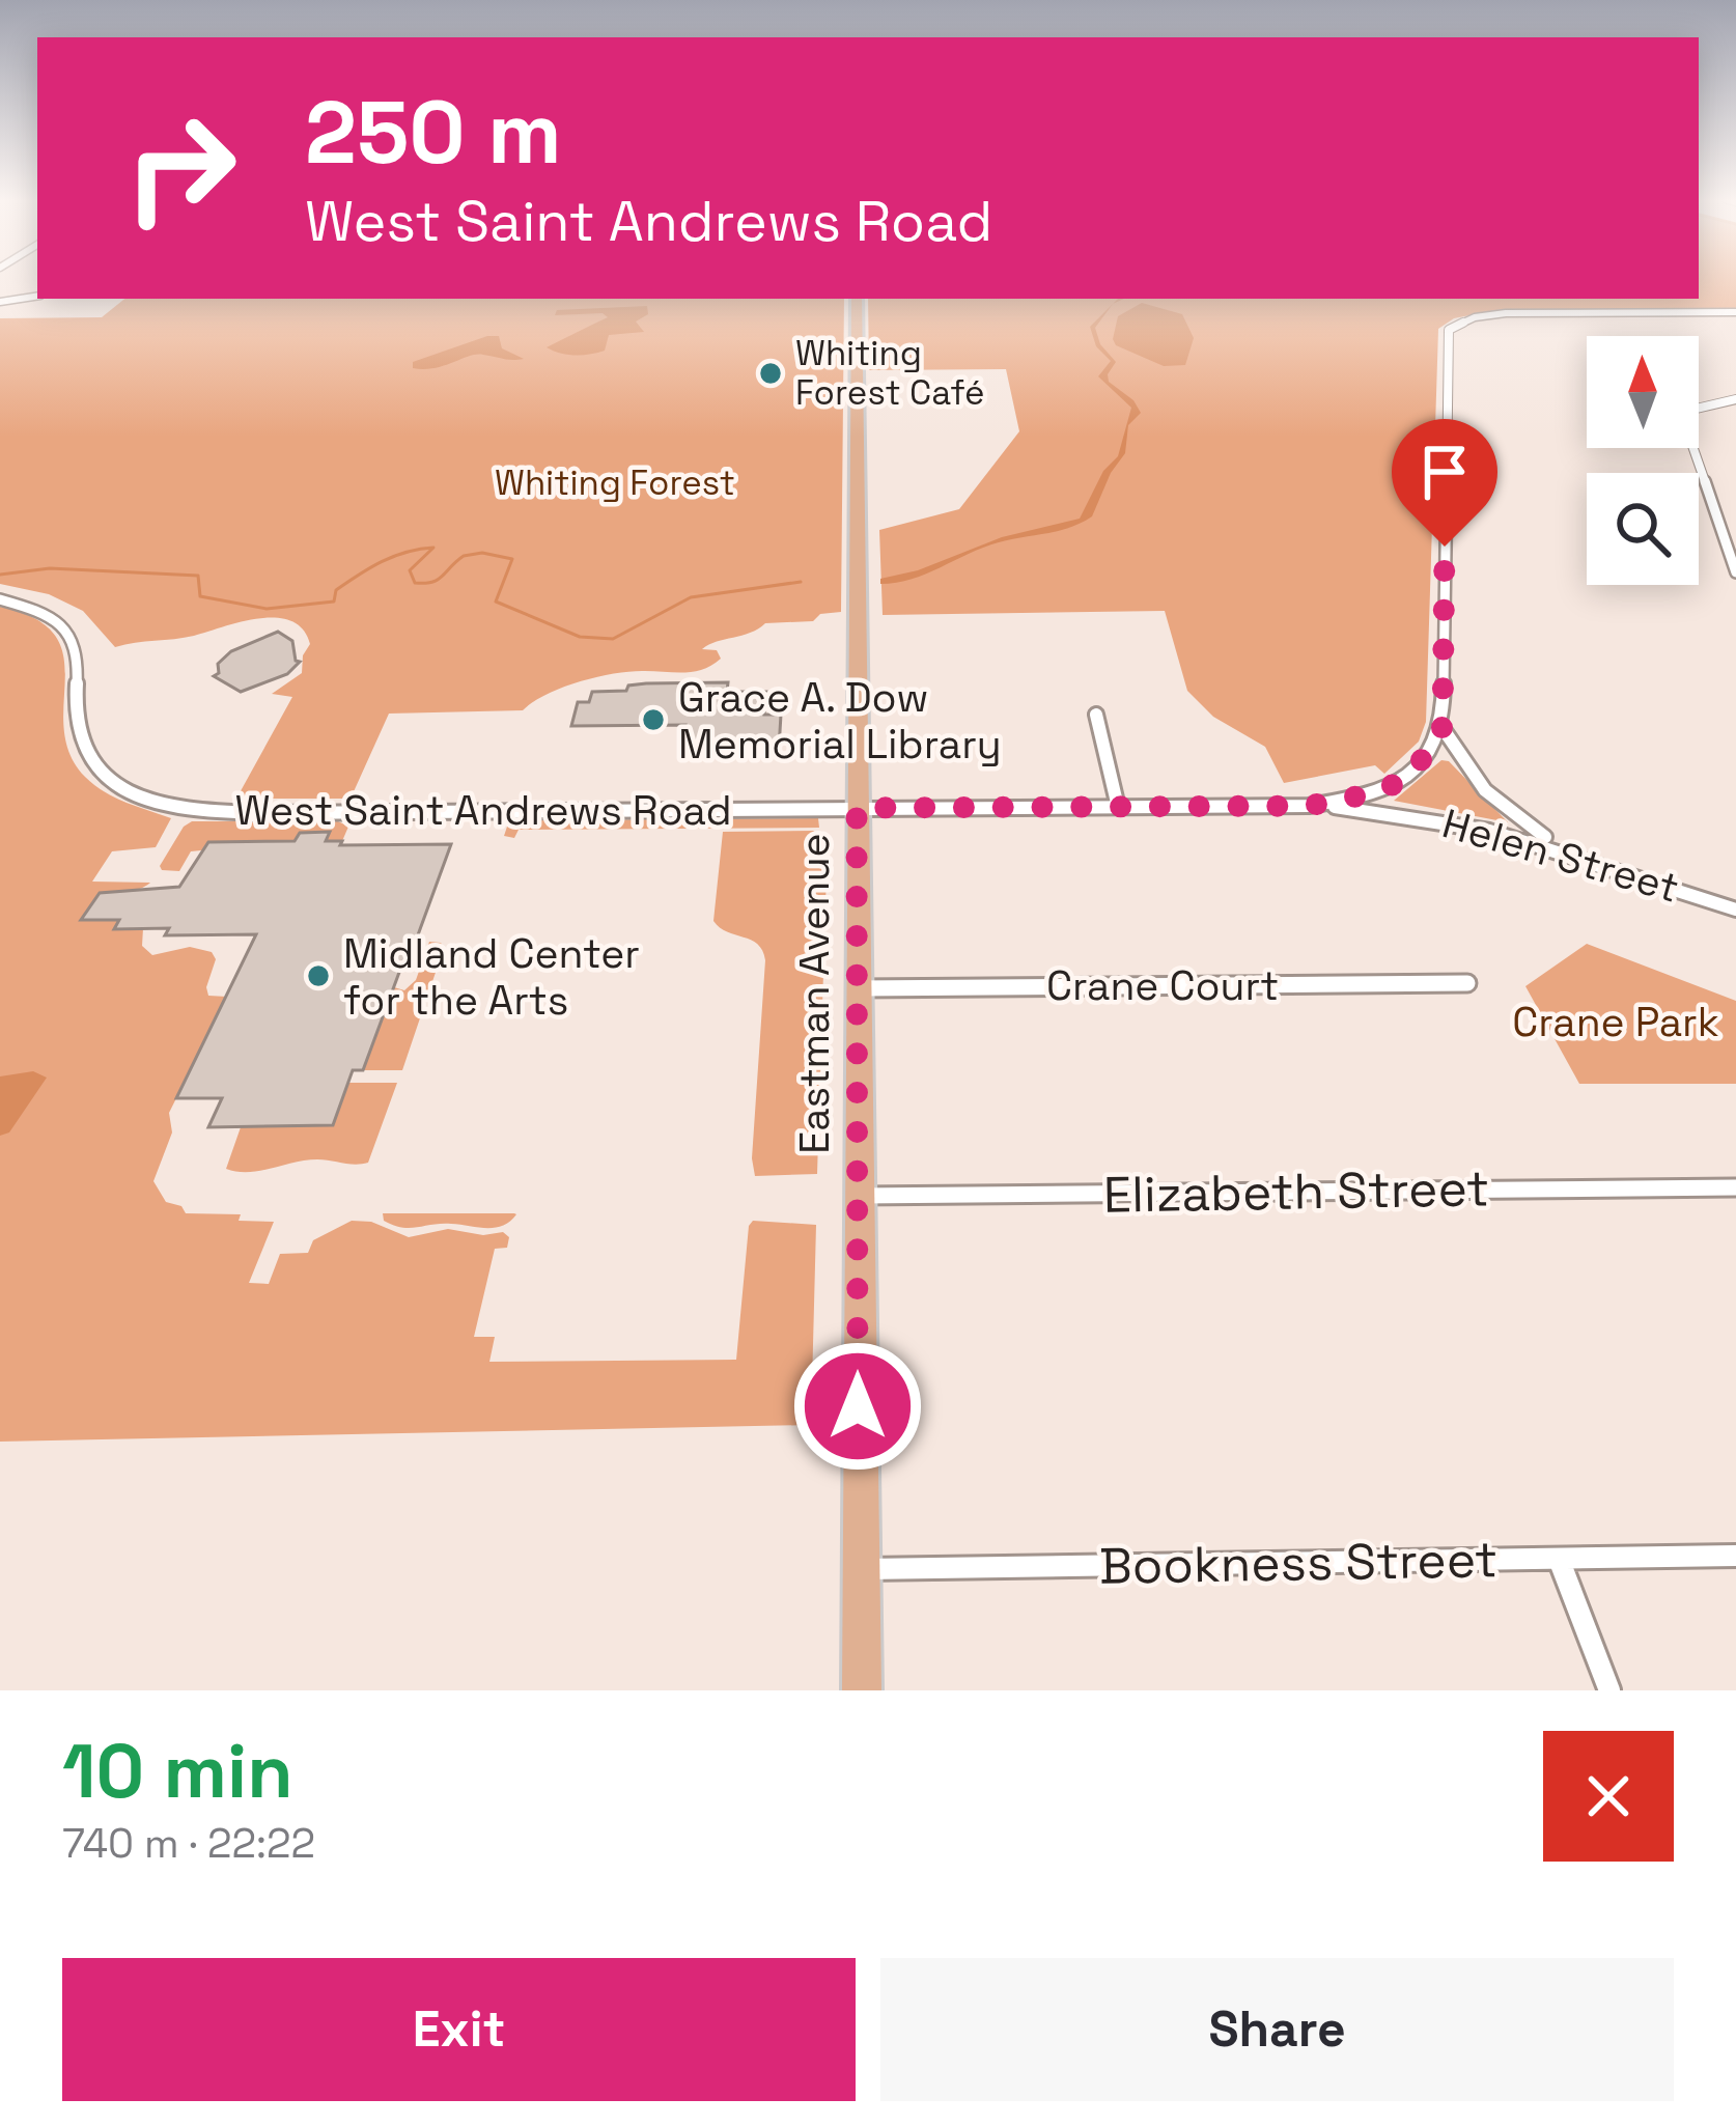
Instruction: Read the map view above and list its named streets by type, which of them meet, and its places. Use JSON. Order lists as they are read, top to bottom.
{
  "streets": {
    "main road": ["Eastman Avenue"],
    "street": [
      "West Saint Andrews Road",
      "Helen Street",
      "Crane Court",
      "Elizabeth Street",
      "Bookness Street"
    ]
  },
  "crossings": [
    ["West Saint Andrews Road", "Helen Street"],
    ["West Saint Andrews Road", "Eastman Avenue"],
    ["Crane Court", "Eastman Avenue"],
    ["Eastman Avenue", "Elizabeth Street"],
    ["Eastman Avenue", "Bookness Street"]
  ],
  "parks": ["Whiting Forest", "Crane Park"],
  "places": ["Whiting Forest Café", "Grace A. Dow Memorial Library", "Midland Center for the Arts"],
  "north": "top",
  "page": {
    "turn": ["250 m", "West Saint Andrews Road"],
    "heading": ["10 min", "740 m · 22:22"],
    "buttons": ["Exit", "Share"]
  }
}
